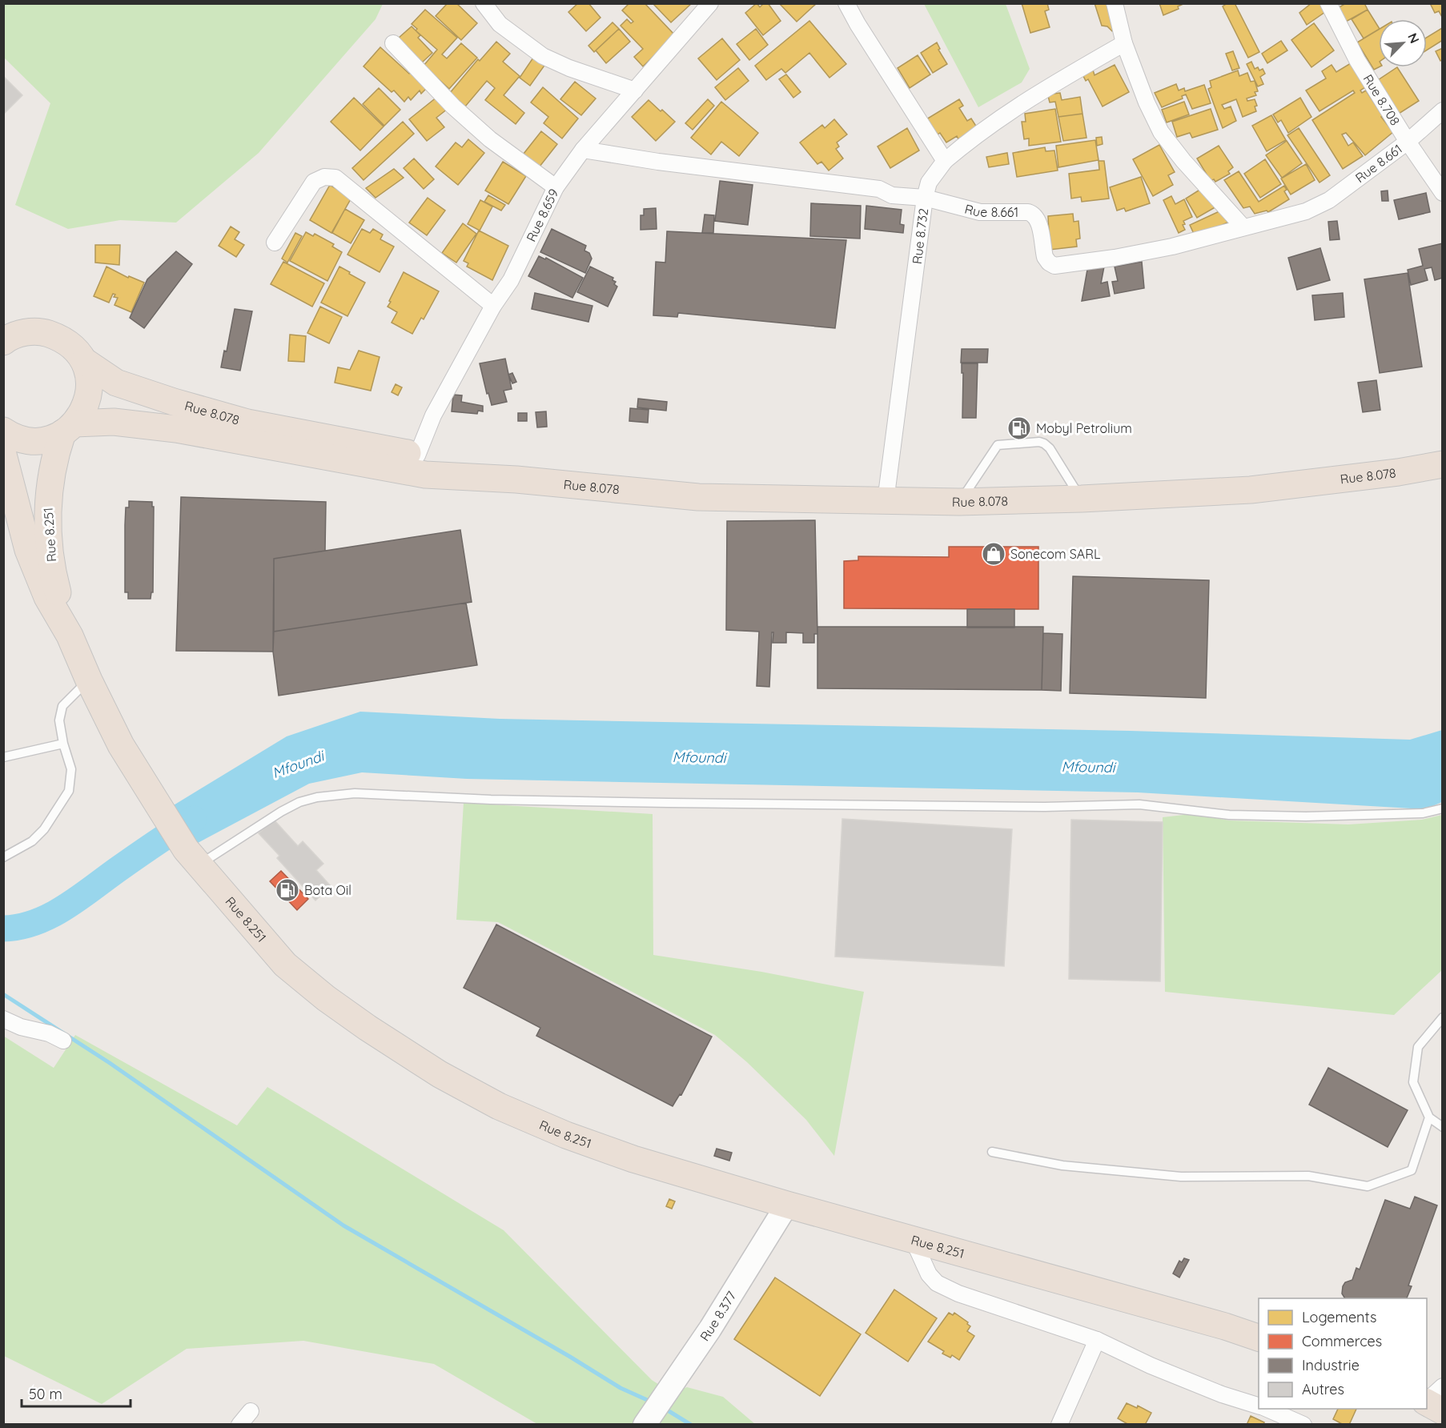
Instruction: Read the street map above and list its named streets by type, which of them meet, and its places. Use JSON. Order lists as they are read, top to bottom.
{
  "streets": {
    "highway": ["Rue 8.078", "Rue 8.251"],
    "street": [
      "Rue 8.708",
      "Rue 8.661",
      "Rue 8.659",
      "Rue 8.732",
      "Rue 8.377"
    ]
  },
  "crossings": [
    ["Rue 8.708", "Rue 8.661"],
    ["Rue 8.661", "Rue 8.659"],
    ["Rue 8.661", "Rue 8.732"],
    ["Rue 8.659", "Rue 8.078"],
    ["Rue 8.732", "Rue 8.078"],
    ["Rue 8.078", "Rue 8.251"],
    ["Rue 8.251", "Rue 8.377"]
  ],
  "water": ["Mfoundi"],
  "places": {
    "fuel station": ["Mobyl Petrolium", "Bota Oil"],
    "shop": ["Sonecom SARL"]
  },
  "legend": [
    "Logements",
    "Commerces",
    "Industrie",
    "Autres"
  ],
  "scale_bar": "50 m",
  "north": "top right"
}
